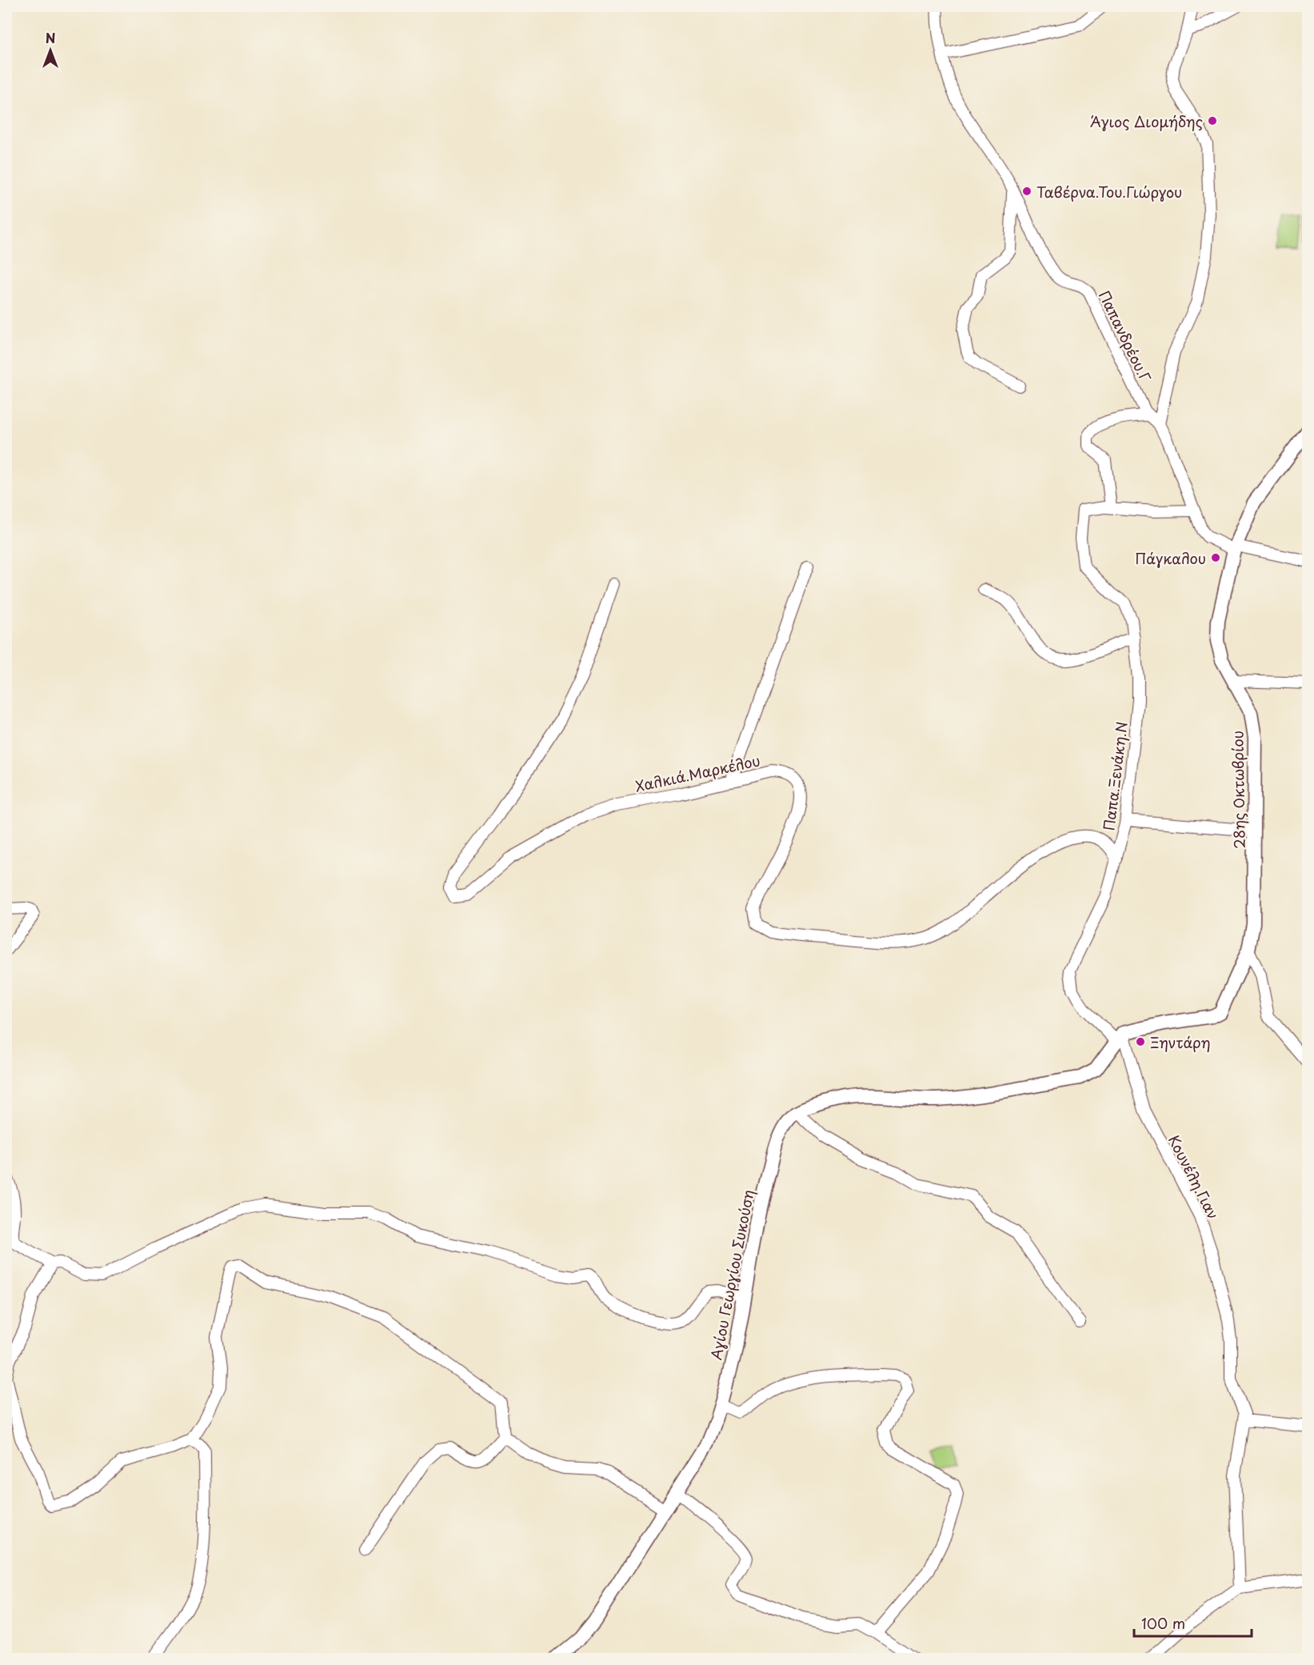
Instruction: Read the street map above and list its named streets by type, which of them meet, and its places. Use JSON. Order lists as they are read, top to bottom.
{
  "streets": {
    "main road": ["28ης Οκτωβρίου", "Αγίου Γεωργίου Συκούση"],
    "street": [
      "Παπανδρέου.Γ",
      "Χαλκιά.Μαρκέλου",
      "Παπα.Ξενάκη.Ν",
      "Κουνέλη.Γιαν"
    ]
  },
  "crossings": [
    ["Παπανδρέου.Γ", "28ης Οκτωβρίου"],
    ["Χαλκιά.Μαρκέλου", "Παπα.Ξενάκη.Ν"],
    ["Παπα.Ξενάκη.Ν", "Κουνέλη.Γιαν"]
  ],
  "places": [
    "Άγιος Διομήδης",
    "Ταβέρνα.Του.Γιώργου",
    "Πάγκαλου",
    "Ξηντάρη"
  ],
  "scale_bar": "100 m",
  "north": "top"
}
